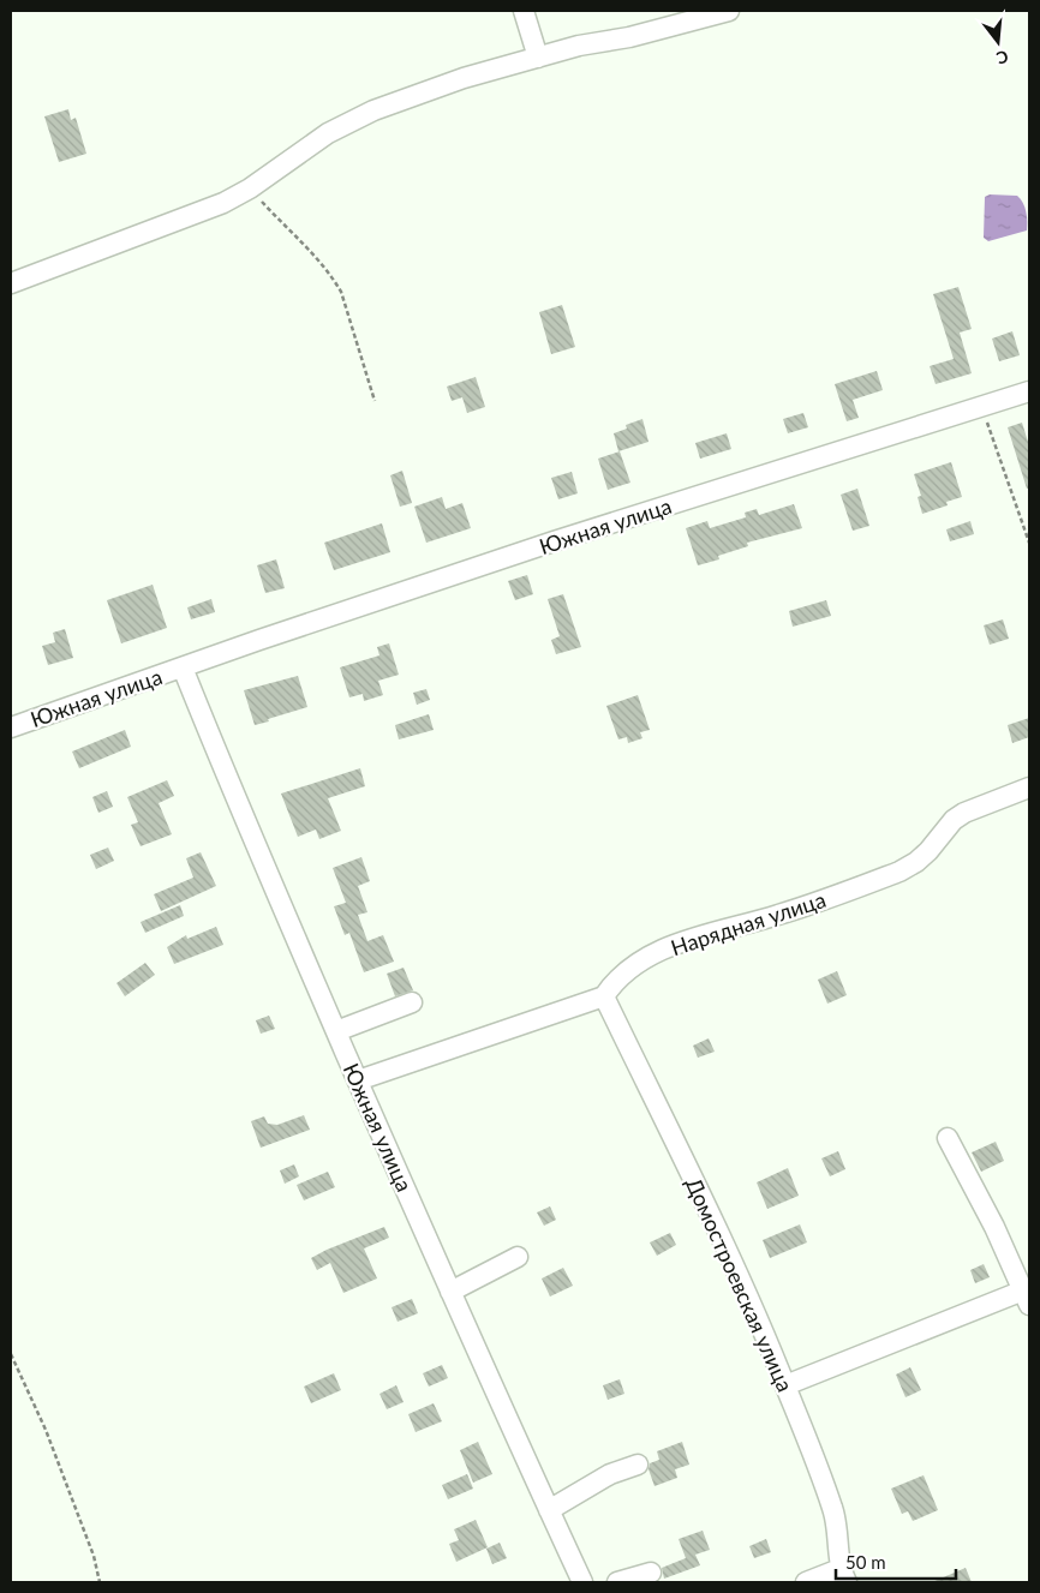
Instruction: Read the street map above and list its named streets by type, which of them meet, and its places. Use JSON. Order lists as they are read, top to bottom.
{
  "streets": {
    "street": ["Южная улица", "Нарядная улица", "Домостроевская улица"]
  },
  "crossings": [
    ["Южная улица", "Нарядная улица"],
    ["Нарядная улица", "Домостроевская улица"]
  ],
  "scale_bar": "50 m",
  "north": "bottom"
}
